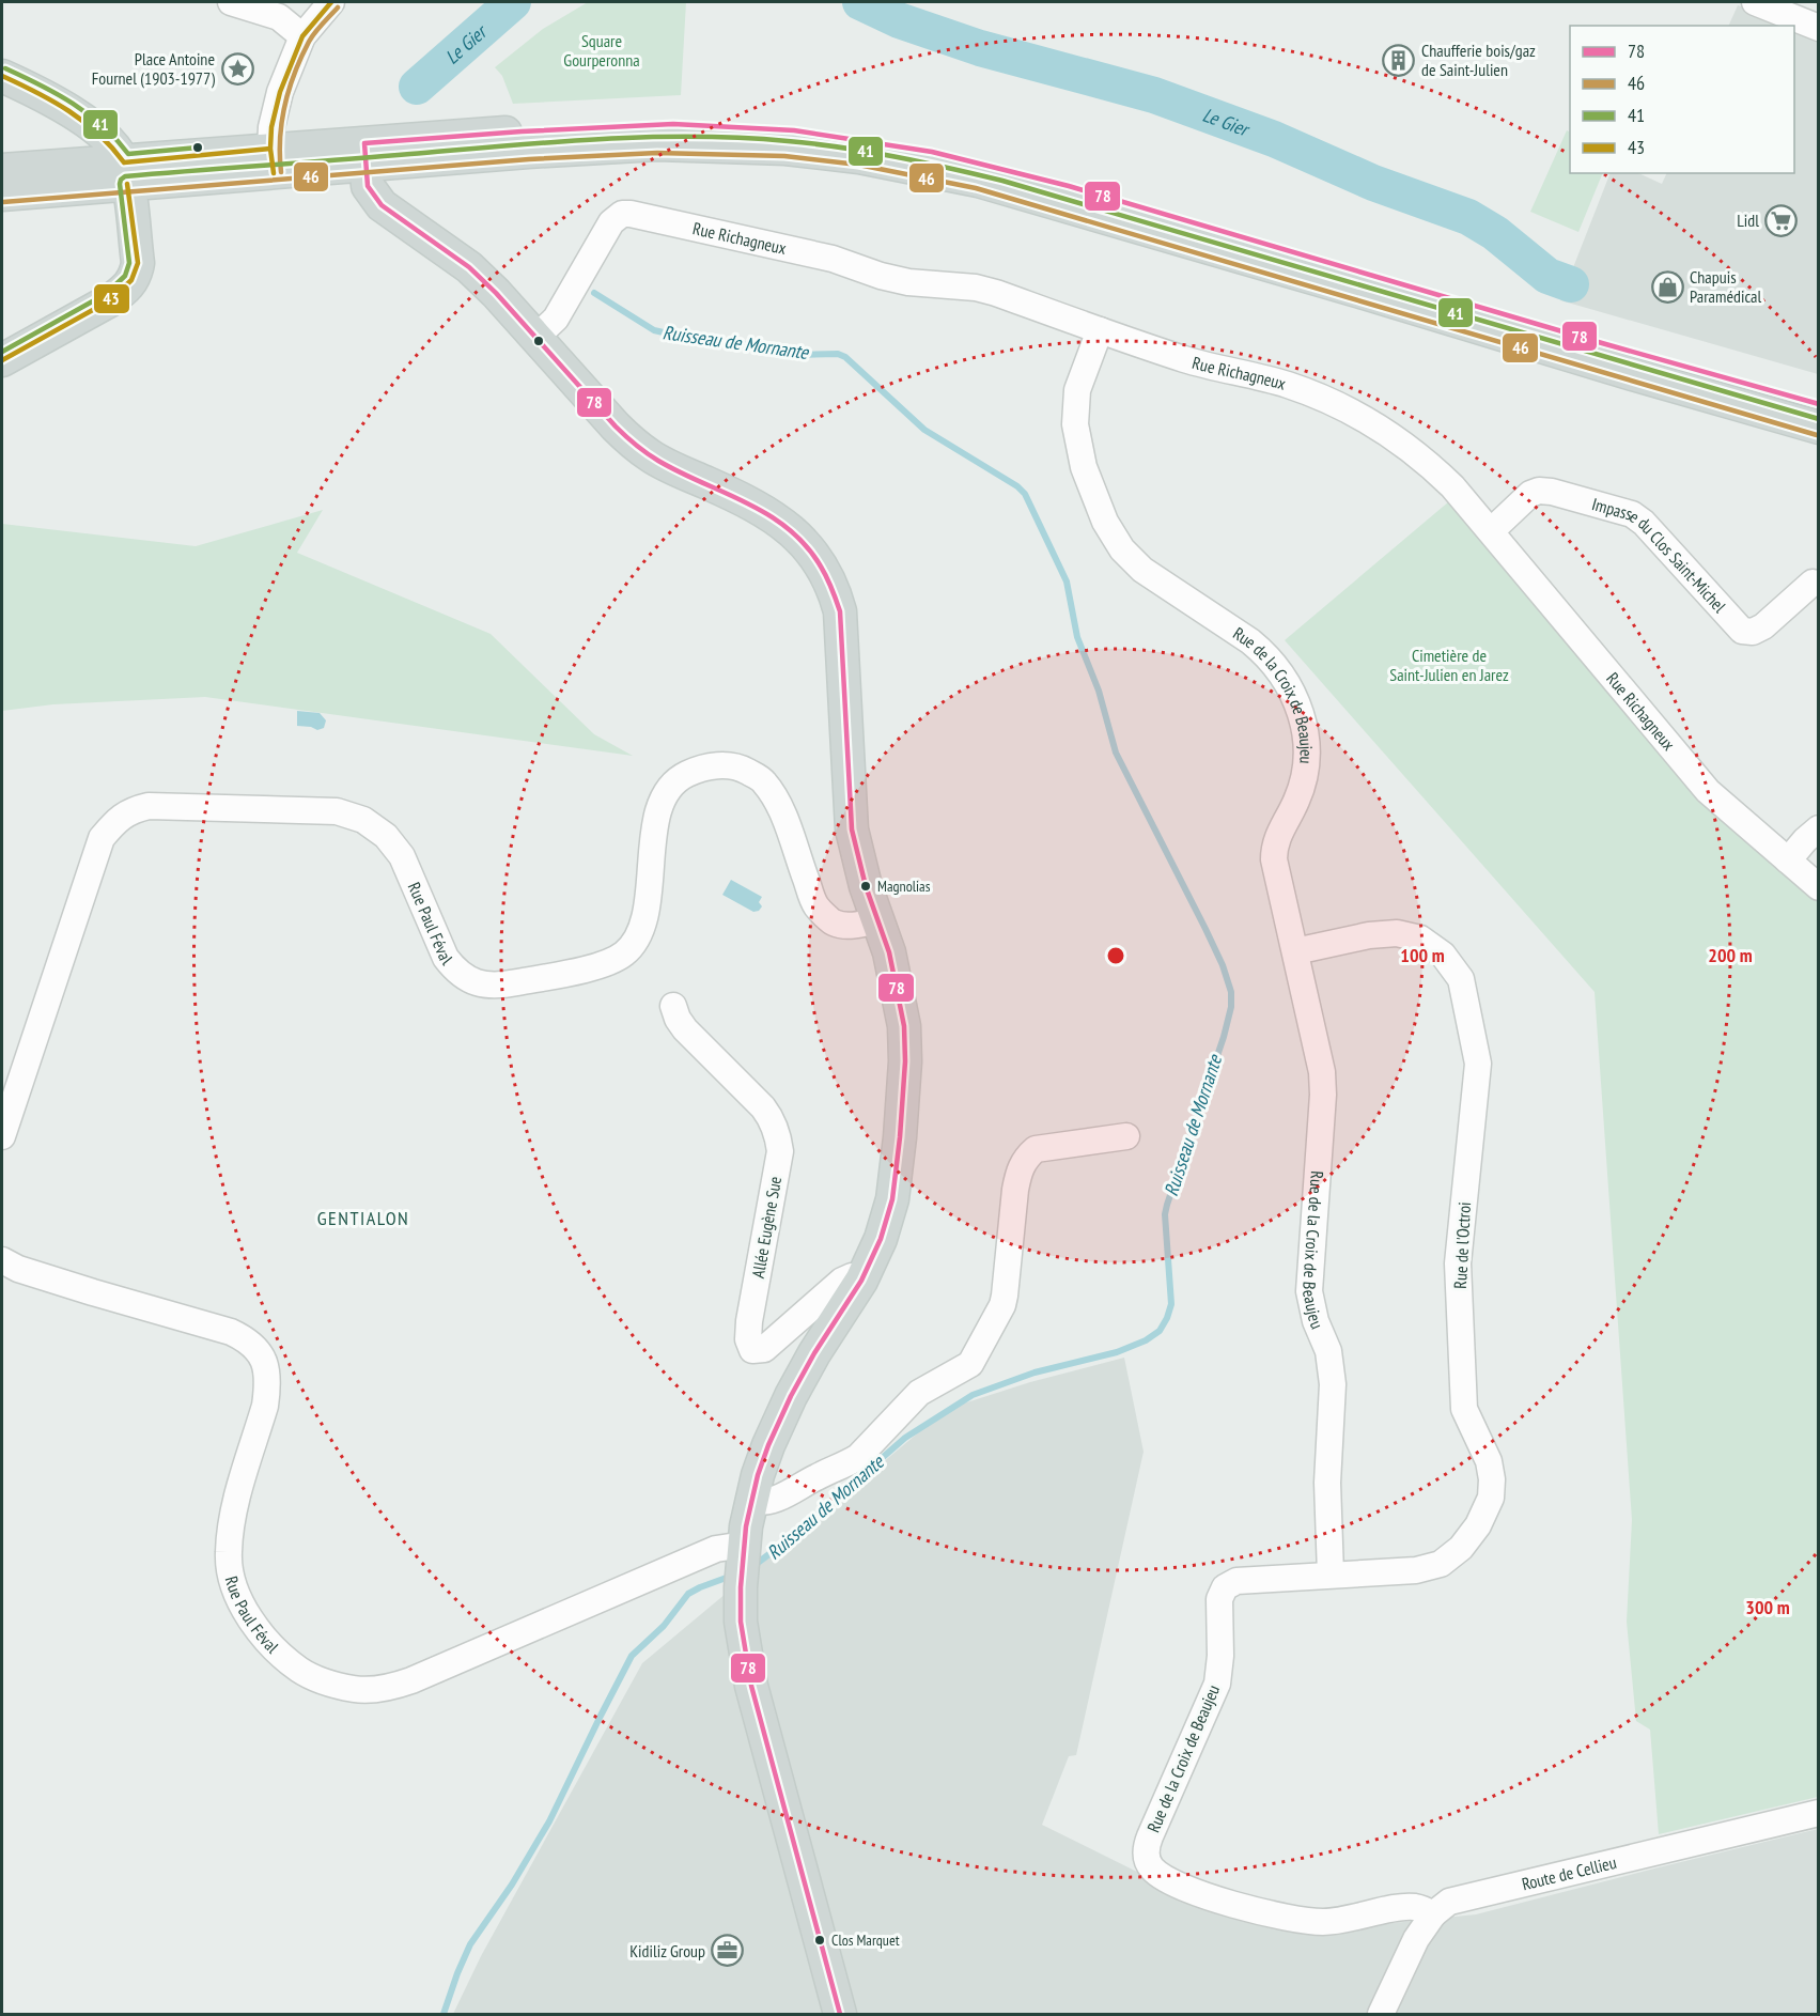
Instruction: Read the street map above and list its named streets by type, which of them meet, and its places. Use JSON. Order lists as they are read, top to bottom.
{
  "streets": {
    "street": [
      "Rue Richagneux",
      "Impasse du Clos Saint-Michel",
      "Rue de la Croix de Beaujeu",
      "Rue Paul Féval",
      "Allée Eugène Sue",
      "Rue de l'Octroi",
      "Route de Cellieu"
    ]
  },
  "crossings": [
    ["Rue Richagneux", "Impasse du Clos Saint-Michel"],
    ["Rue Richagneux", "Rue de la Croix de Beaujeu"],
    ["Rue de la Croix de Beaujeu", "Rue de l'Octroi"],
    ["Rue de la Croix de Beaujeu", "Route de Cellieu"]
  ],
  "districts": ["GENTIALON"],
  "water": ["Le Gier", "Ruisseau de Mornante"],
  "parks": ["Square Gourperonna", "Cimetière de Saint-Julien en Jarez"],
  "places": {
    "building": ["Chaufferie bois/gaz de Saint-Julien"],
    "place": ["Place Antoine Fournel (1903-1977)"],
    "supermarket": ["Lidl"],
    "shop": ["Chapuis Paramédical"],
    "other": ["Magnolias", "Clos Marquet"],
    "office": ["Kidiliz Group"]
  },
  "lines": [
    "transit line 43",
    "transit line 46",
    "transit line 41",
    "transit line 78"
  ],
  "legend": [
    "78",
    "46",
    "41",
    "43"
  ],
  "rings": ["100 m", "200 m", "300 m"]
}
